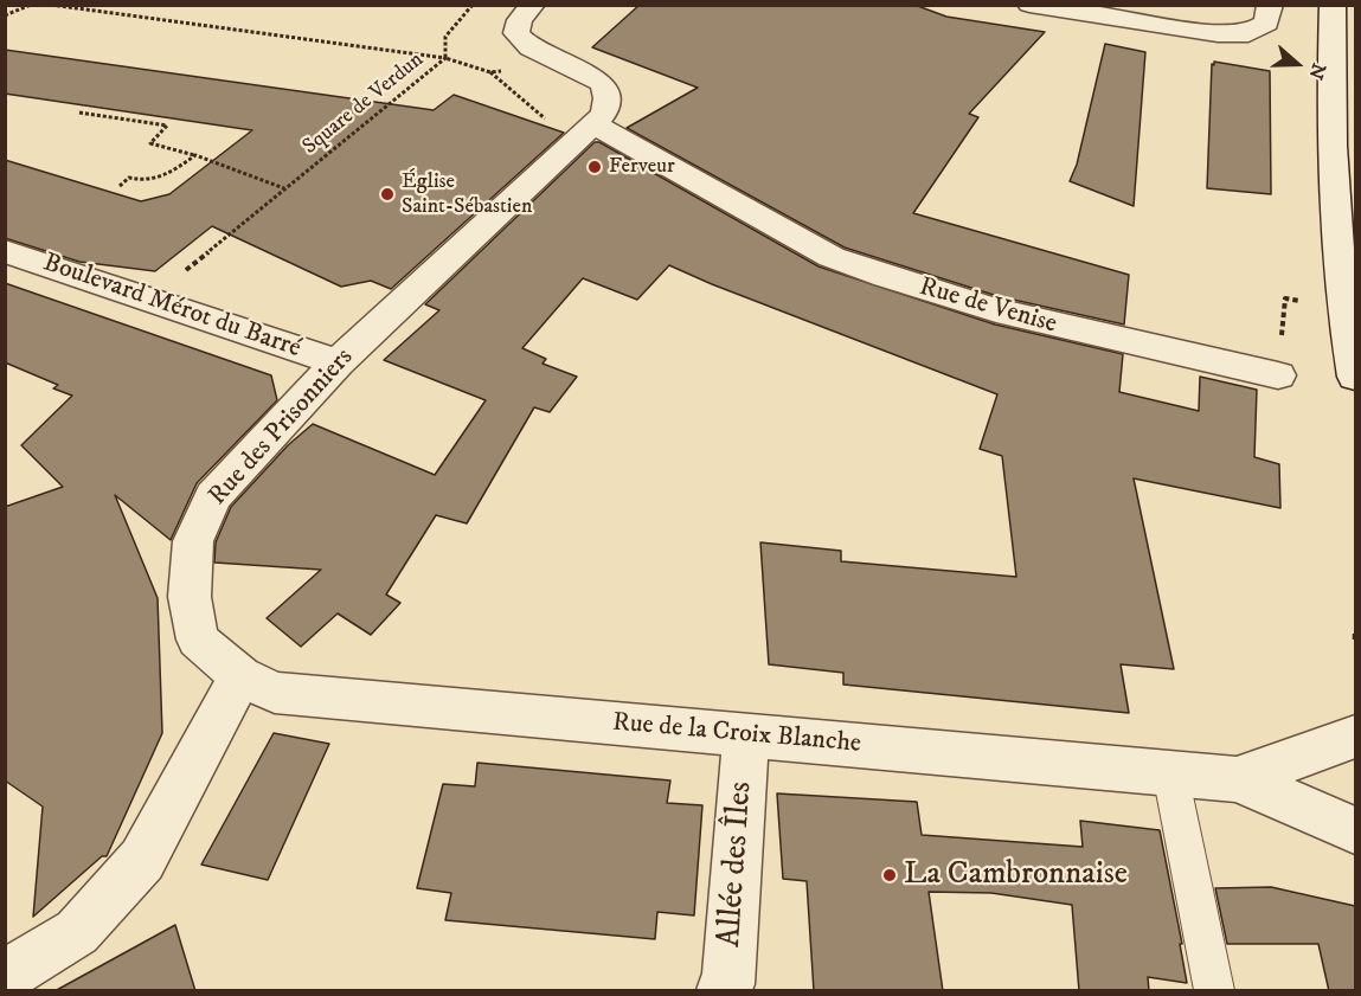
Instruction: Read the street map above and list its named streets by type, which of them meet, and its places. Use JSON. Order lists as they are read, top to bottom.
{
  "streets": {
    "street": [
      "Boulevard Mérot du Barré",
      "Rue de Venise",
      "Rue des Prisonniers",
      "Rue de la Croix Blanche",
      "Allée des Îles"
    ],
    "path": ["Square de Verdun"]
  },
  "crossings": [
    ["Boulevard Mérot du Barré", "Rue des Prisonniers"],
    ["Rue de Venise", "Rue des Prisonniers"],
    ["Rue des Prisonniers", "Rue de la Croix Blanche"],
    ["Rue de la Croix Blanche", "Allée des Îles"]
  ],
  "places": ["Ferveur", "Église Saint-Sébastien", "La Cambronnaise"],
  "north": "right"
}
